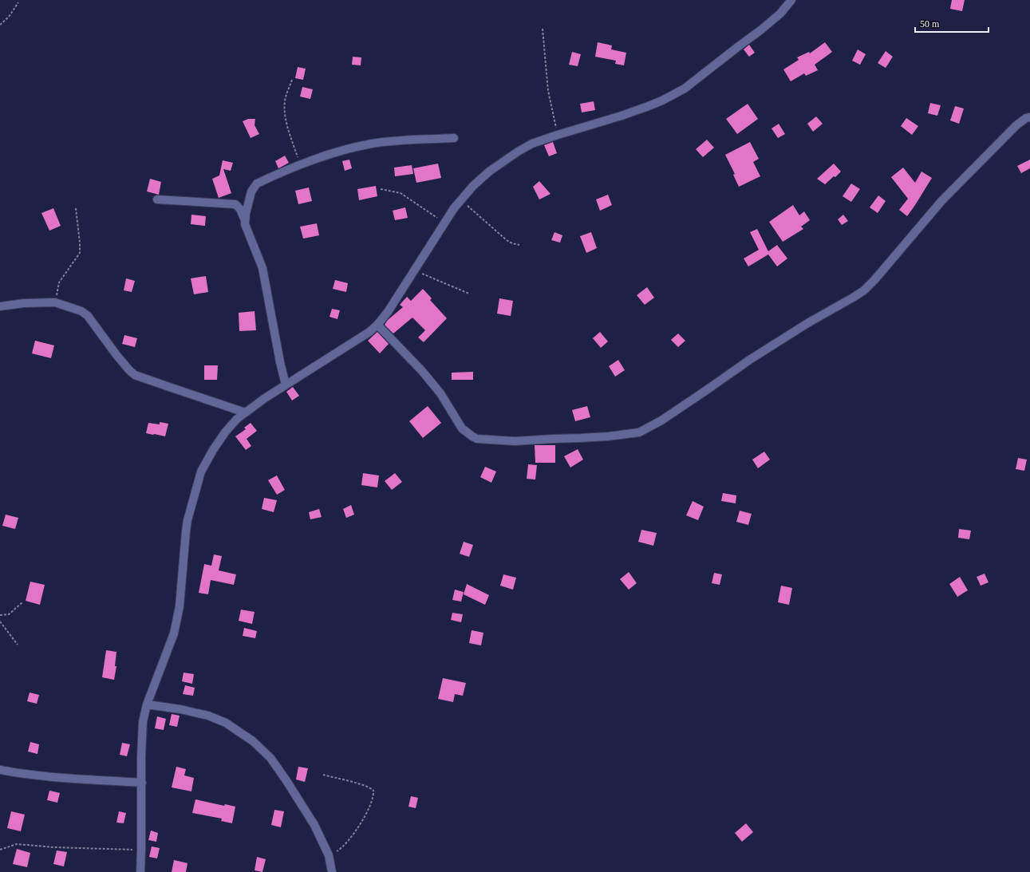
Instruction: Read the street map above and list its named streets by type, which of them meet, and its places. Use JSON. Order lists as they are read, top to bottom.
{
  "scale_bar": "50 m"
}
